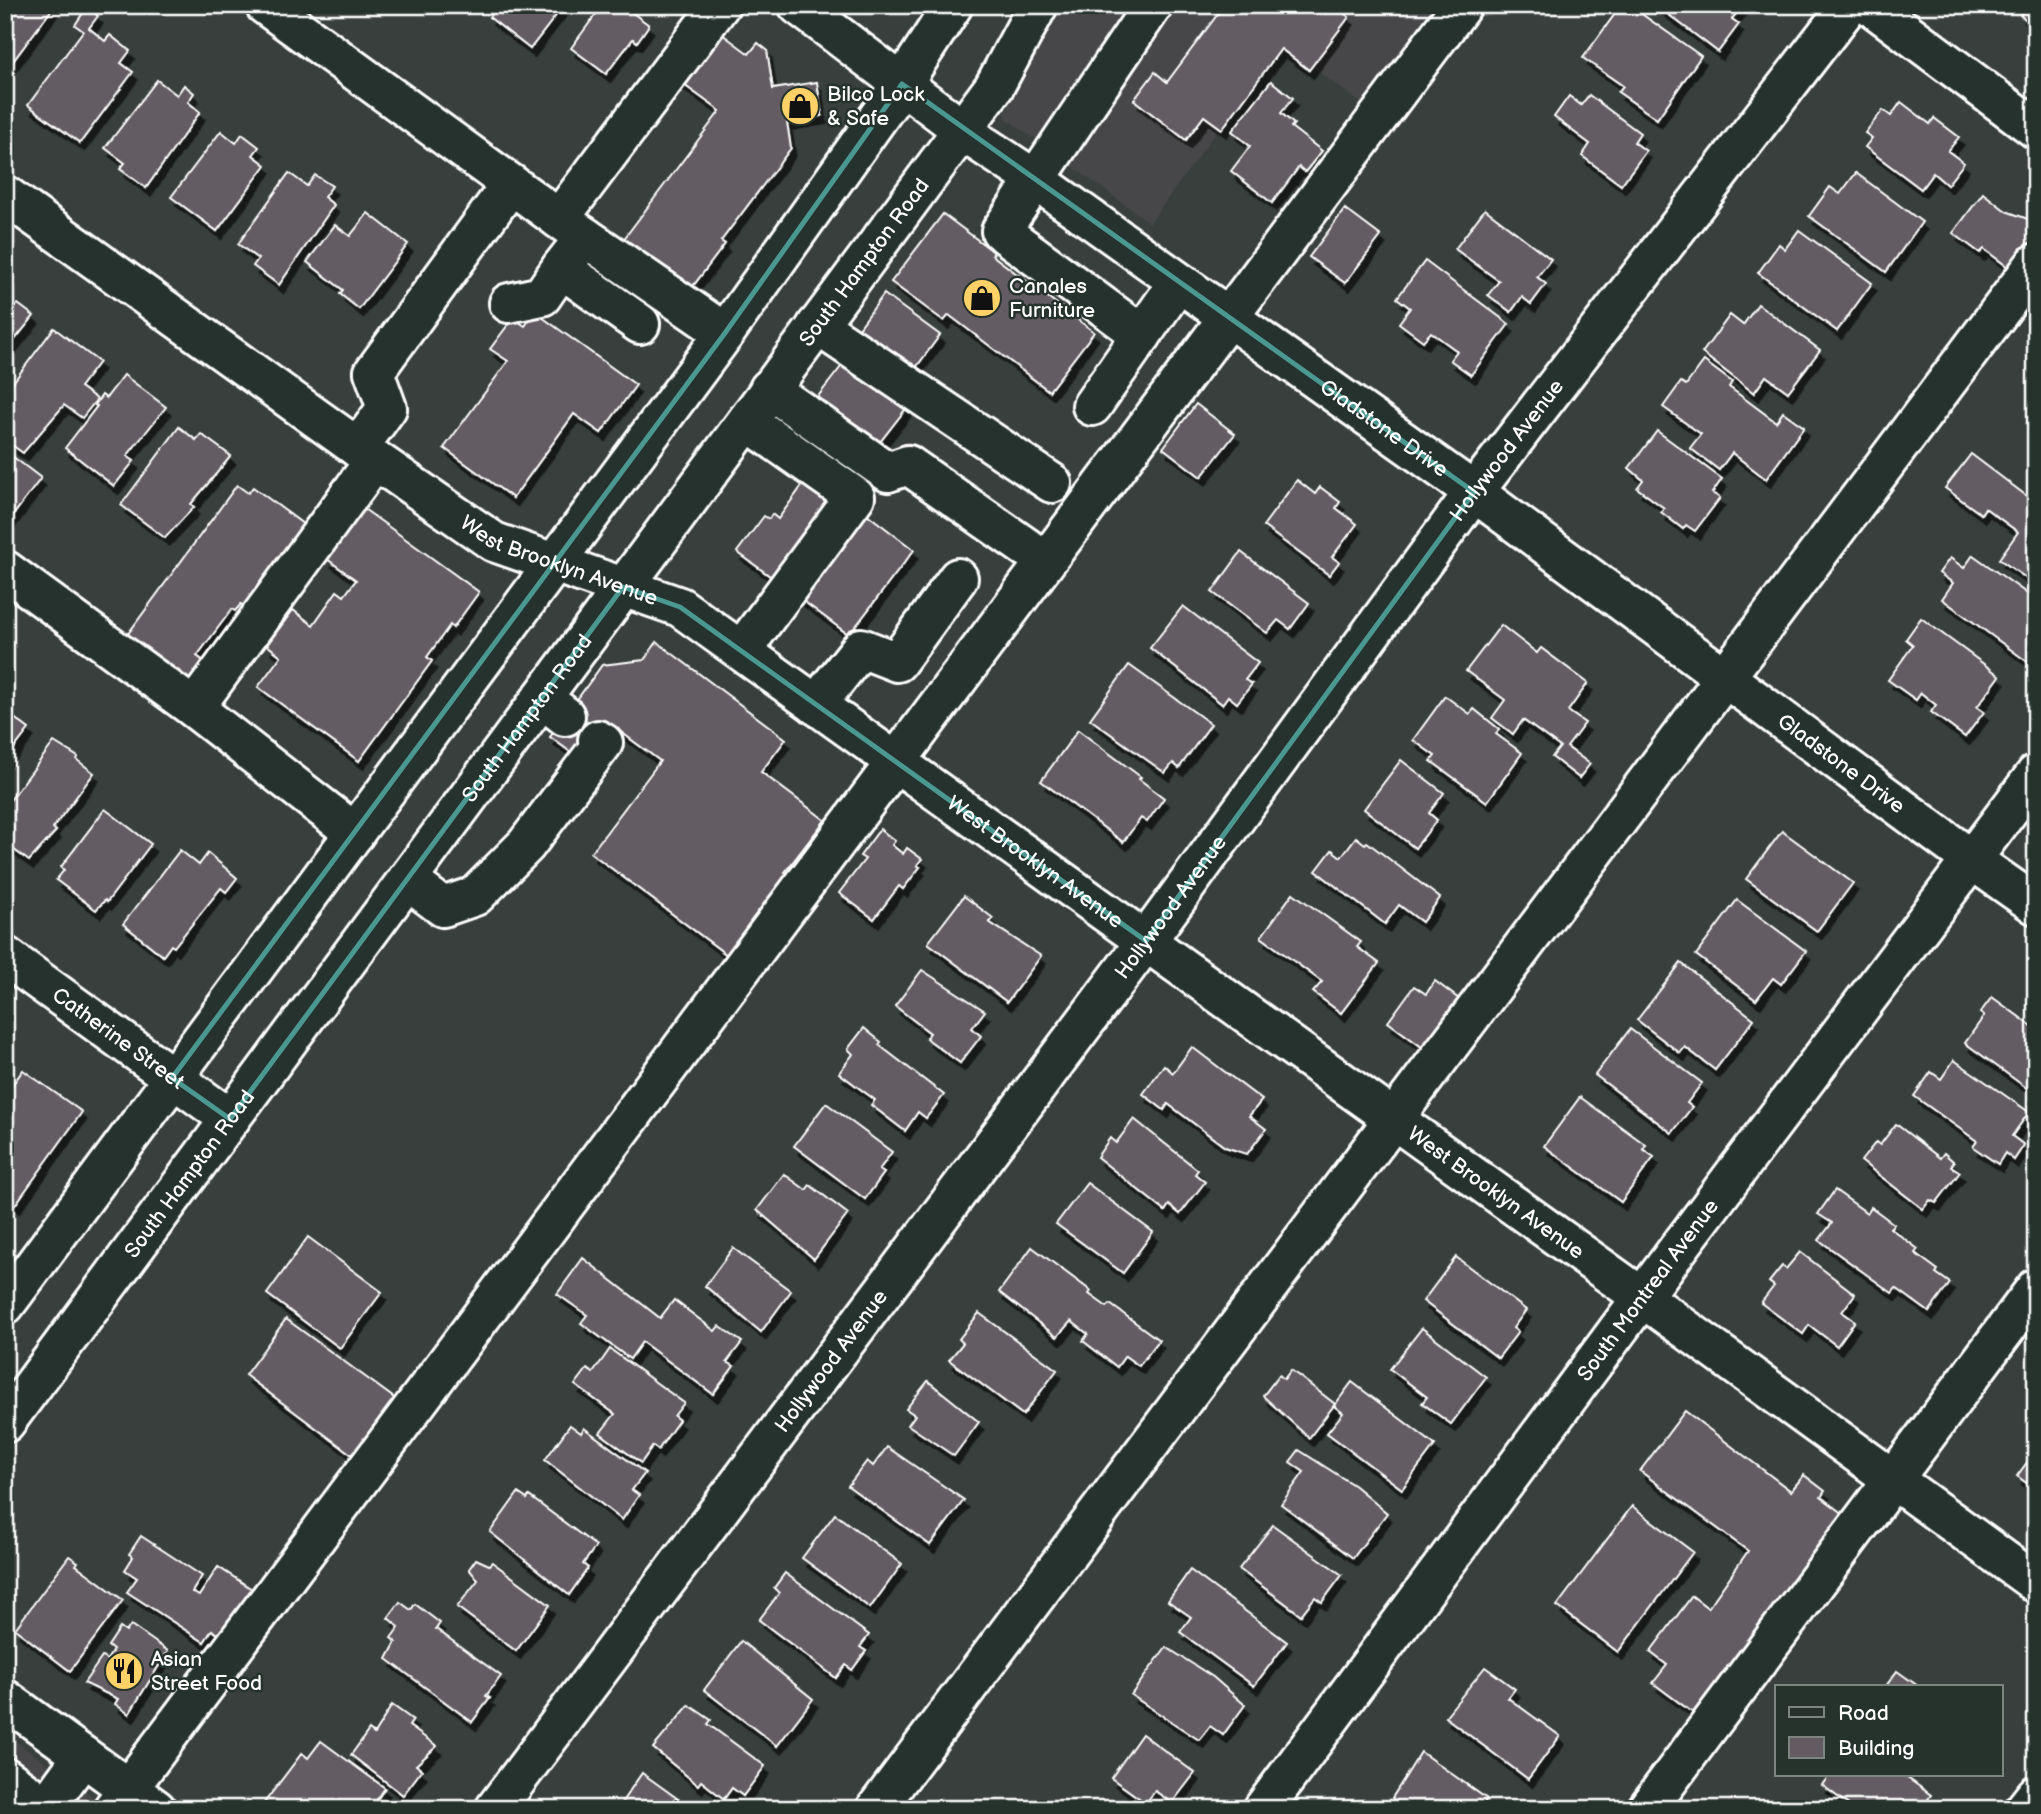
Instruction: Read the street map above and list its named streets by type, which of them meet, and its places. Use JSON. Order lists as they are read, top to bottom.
{
  "streets": {
    "street": [
      "South Hampton Road",
      "Gladstone Drive",
      "Hollywood Avenue",
      "West Brooklyn Avenue",
      "Catherine Street",
      "South Montreal Avenue"
    ]
  },
  "crossings": [
    ["South Hampton Road", "Gladstone Drive"],
    ["South Hampton Road", "West Brooklyn Avenue"],
    ["South Hampton Road", "Catherine Street"],
    ["Gladstone Drive", "Hollywood Avenue"],
    ["Gladstone Drive", "South Montreal Avenue"],
    ["Hollywood Avenue", "West Brooklyn Avenue"],
    ["West Brooklyn Avenue", "South Montreal Avenue"]
  ],
  "places": {
    "shop": ["Bilco Lock & Safe", "Canales Furniture"],
    "restaurant": ["Asian Street Food"]
  },
  "legend": ["Road", "Building"]
}
